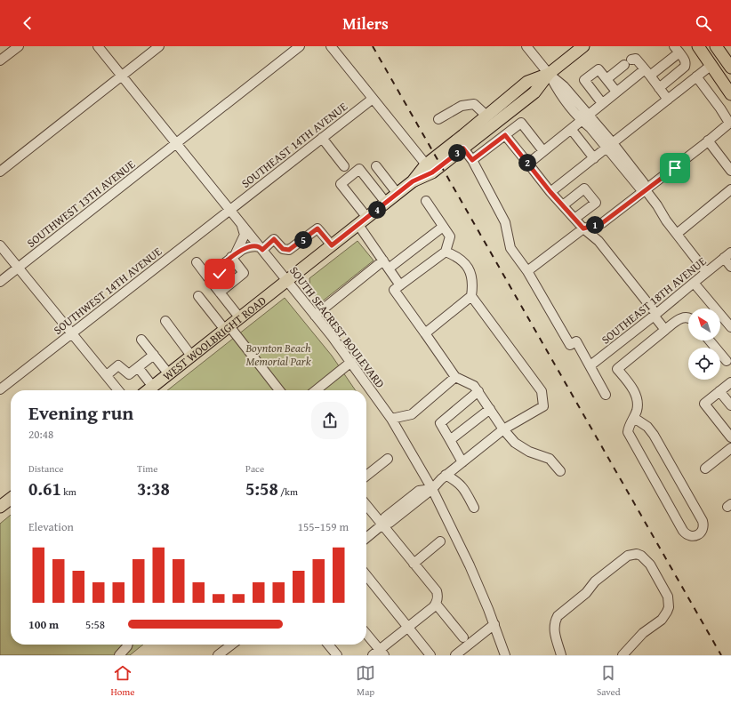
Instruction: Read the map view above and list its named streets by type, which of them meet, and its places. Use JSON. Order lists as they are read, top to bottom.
{
  "streets": {
    "main road": ["WEST WOOLBRIGHT ROAD"],
    "street": [
      "SOUTHEAST 14TH AVENUE",
      "SOUTHWEST 13TH AVENUE",
      "SOUTHWEST 14TH AVENUE",
      "SOUTHEAST 18TH AVENUE",
      "SOUTH SEACREST BOULEVARD"
    ]
  },
  "crossings": [
    ["SOUTHEAST 14TH AVENUE", "SOUTHWEST 14TH AVENUE"],
    ["SOUTHEAST 14TH AVENUE", "SOUTH SEACREST BOULEVARD"],
    ["SOUTHWEST 13TH AVENUE", "SOUTH SEACREST BOULEVARD"],
    ["SOUTHWEST 14TH AVENUE", "SOUTH SEACREST BOULEVARD"],
    ["SOUTH SEACREST BOULEVARD", "WEST WOOLBRIGHT ROAD"]
  ],
  "parks": ["Boynton Beach Memorial Park"],
  "north": "top left",
  "page": {
    "header": "Milers",
    "pins": [
      "3",
      "2",
      "4",
      "1",
      "5"
    ],
    "heading": ["Evening run", "20:48"],
    "stats": [
      ["Distance", "0.61 km"],
      ["Time", "3:38"],
      ["Pace", "5:58 /km"]
    ],
    "chart": ["Elevation", "155–159 m"],
    "list": [
      {
        "name": "100 m",
        "note": "5:58"
      }
    ],
    "tabs": ["Home", "Map", "Saved"]
  }
}
